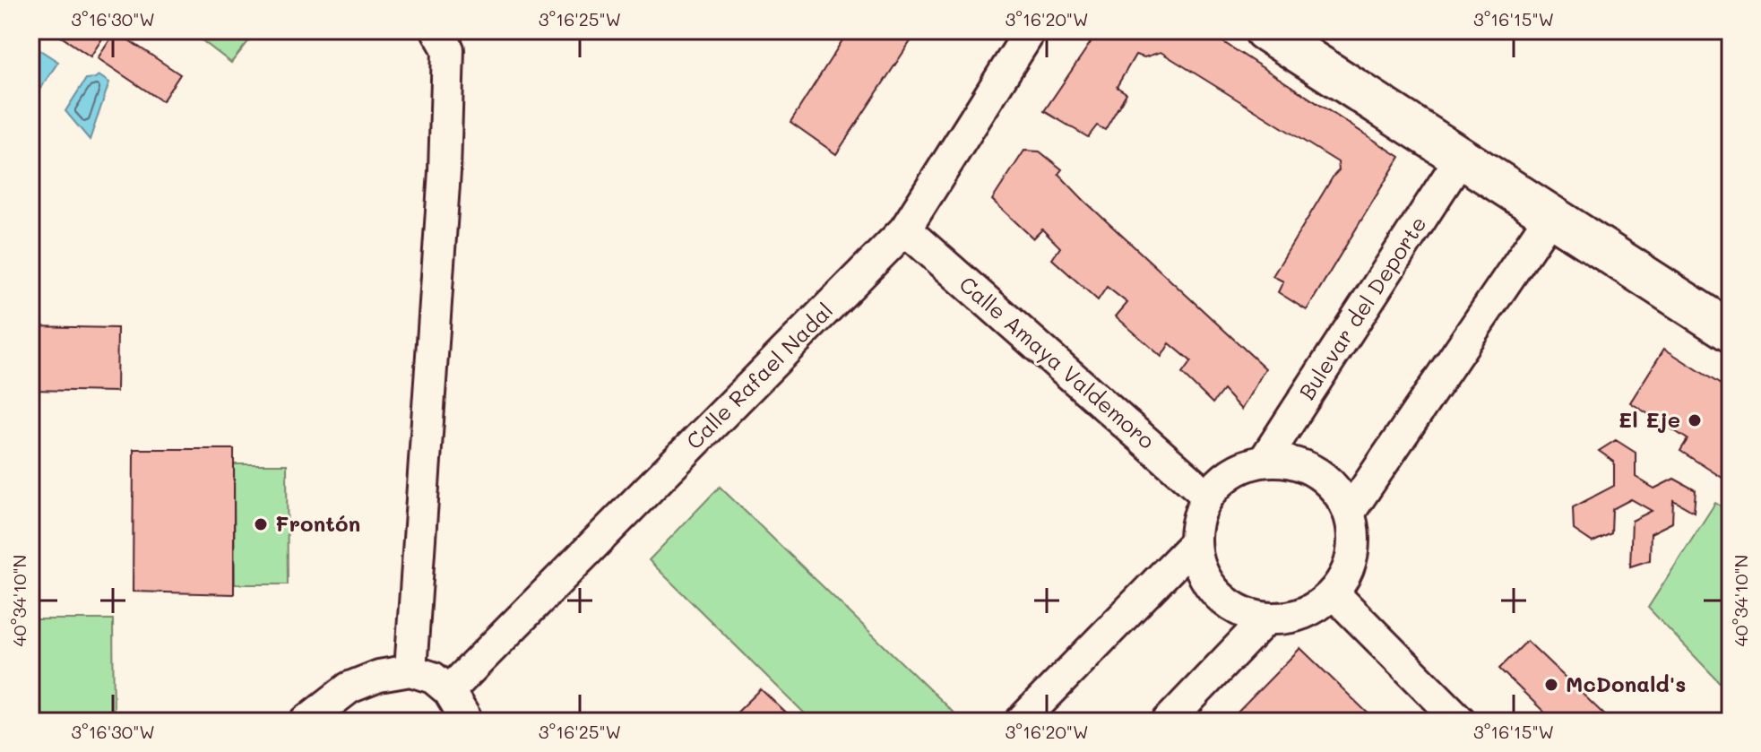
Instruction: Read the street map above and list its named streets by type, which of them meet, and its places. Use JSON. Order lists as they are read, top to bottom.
{
  "streets": {
    "street": ["Bulevar del Deporte", "Calle Amaya Valdemoro", "Calle Rafael Nadal"]
  },
  "crossings": [
    ["Bulevar del Deporte", "Calle Amaya Valdemoro"],
    ["Calle Amaya Valdemoro", "Calle Rafael Nadal"]
  ],
  "places": ["El Eje", "Frontón", "McDonald's"],
  "coordinates": [
    "3°16'30\"W",
    "3°16'25\"W",
    "3°16'20\"W",
    "3°16'15\"W",
    "40°34'10\"N"
  ]
}
